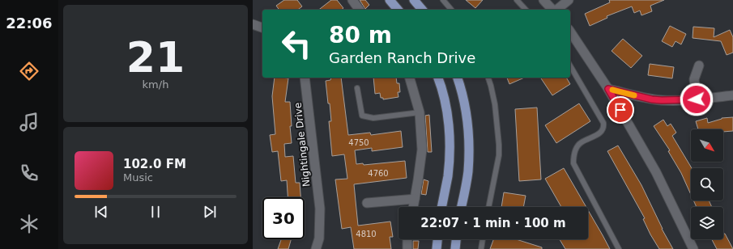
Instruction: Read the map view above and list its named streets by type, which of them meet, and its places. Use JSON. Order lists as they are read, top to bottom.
{
  "streets": {
    "street": ["Nightingale Drive"]
  },
  "house_numbers": ["4750", "4760", "4810"],
  "north": "bottom right",
  "page": {
    "tabs": "22:06",
    "tile": ["21", "km/h"],
    "turn": ["80 m", "Garden Ranch Drive"],
    "song": ["102.0 FM", "Music"],
    "limit": "30",
    "trip": "22:07 · 1 min · 100 m"
  }
}
